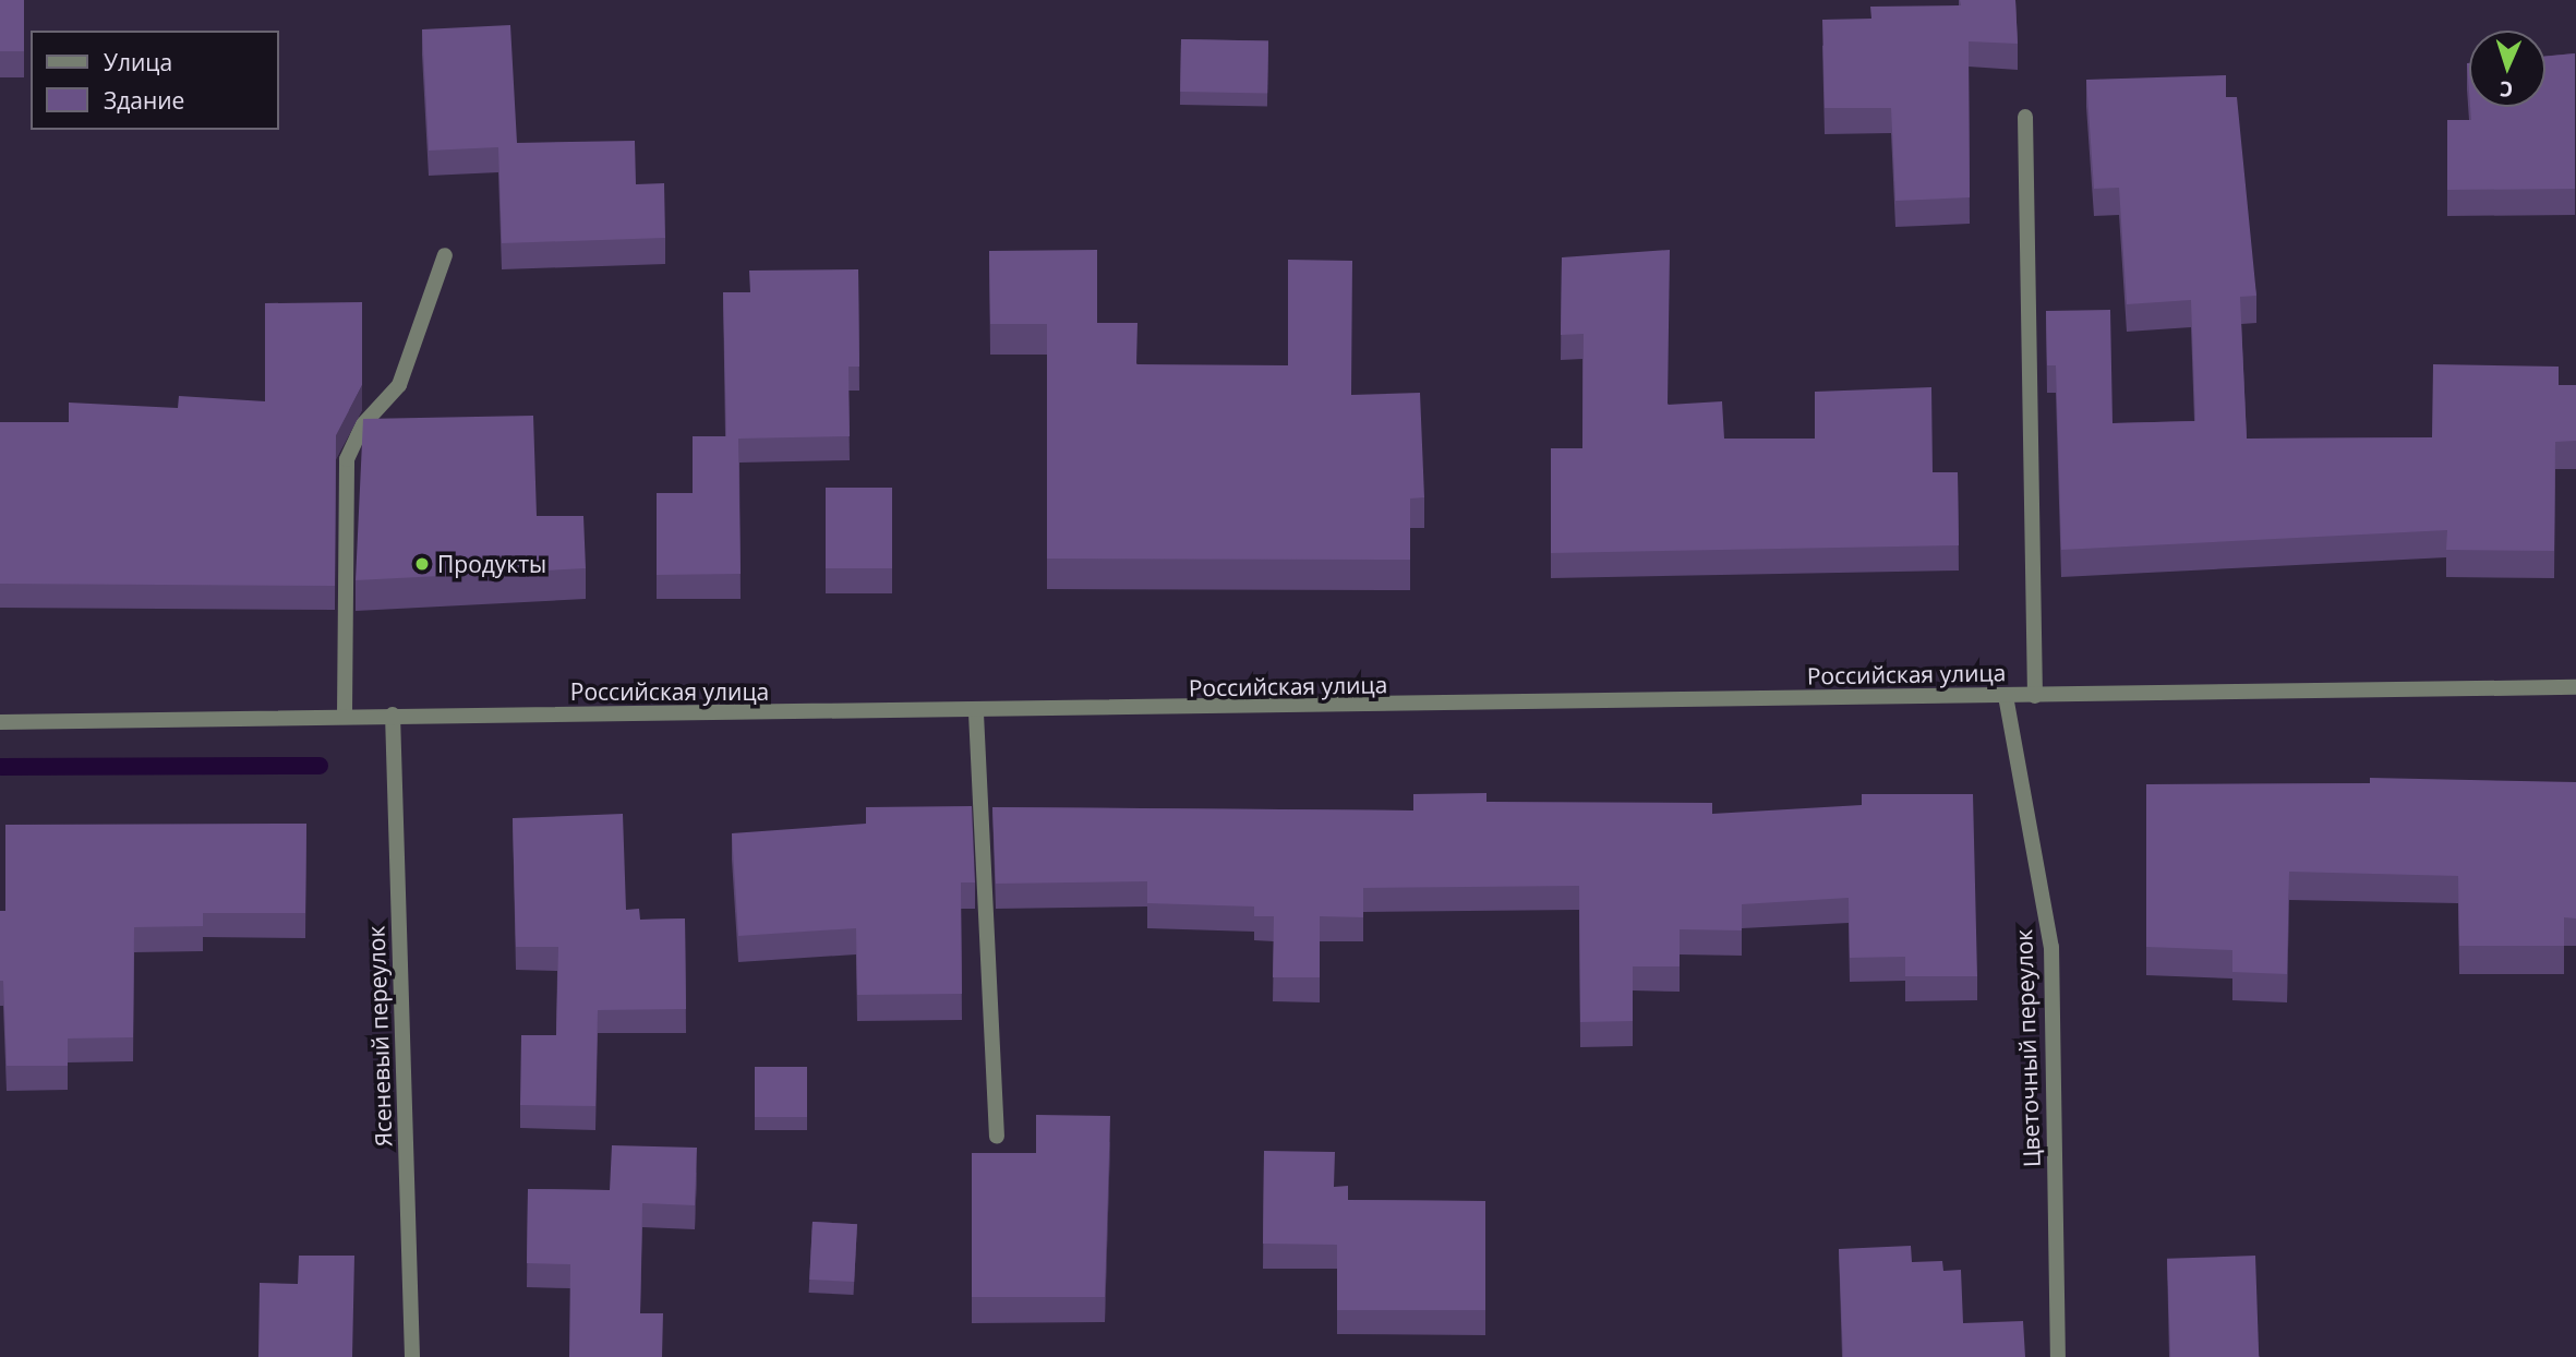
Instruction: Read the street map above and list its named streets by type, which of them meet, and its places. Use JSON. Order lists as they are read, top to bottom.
{
  "streets": {
    "street": ["Российская улица", "Ясеневый переулок", "Цветочный переулок"]
  },
  "crossings": [
    ["Российская улица", "Ясеневый переулок"],
    ["Российская улица", "Цветочный переулок"]
  ],
  "places": ["Продукты"],
  "legend": ["Улица", "Здание"],
  "north": "bottom"
}
